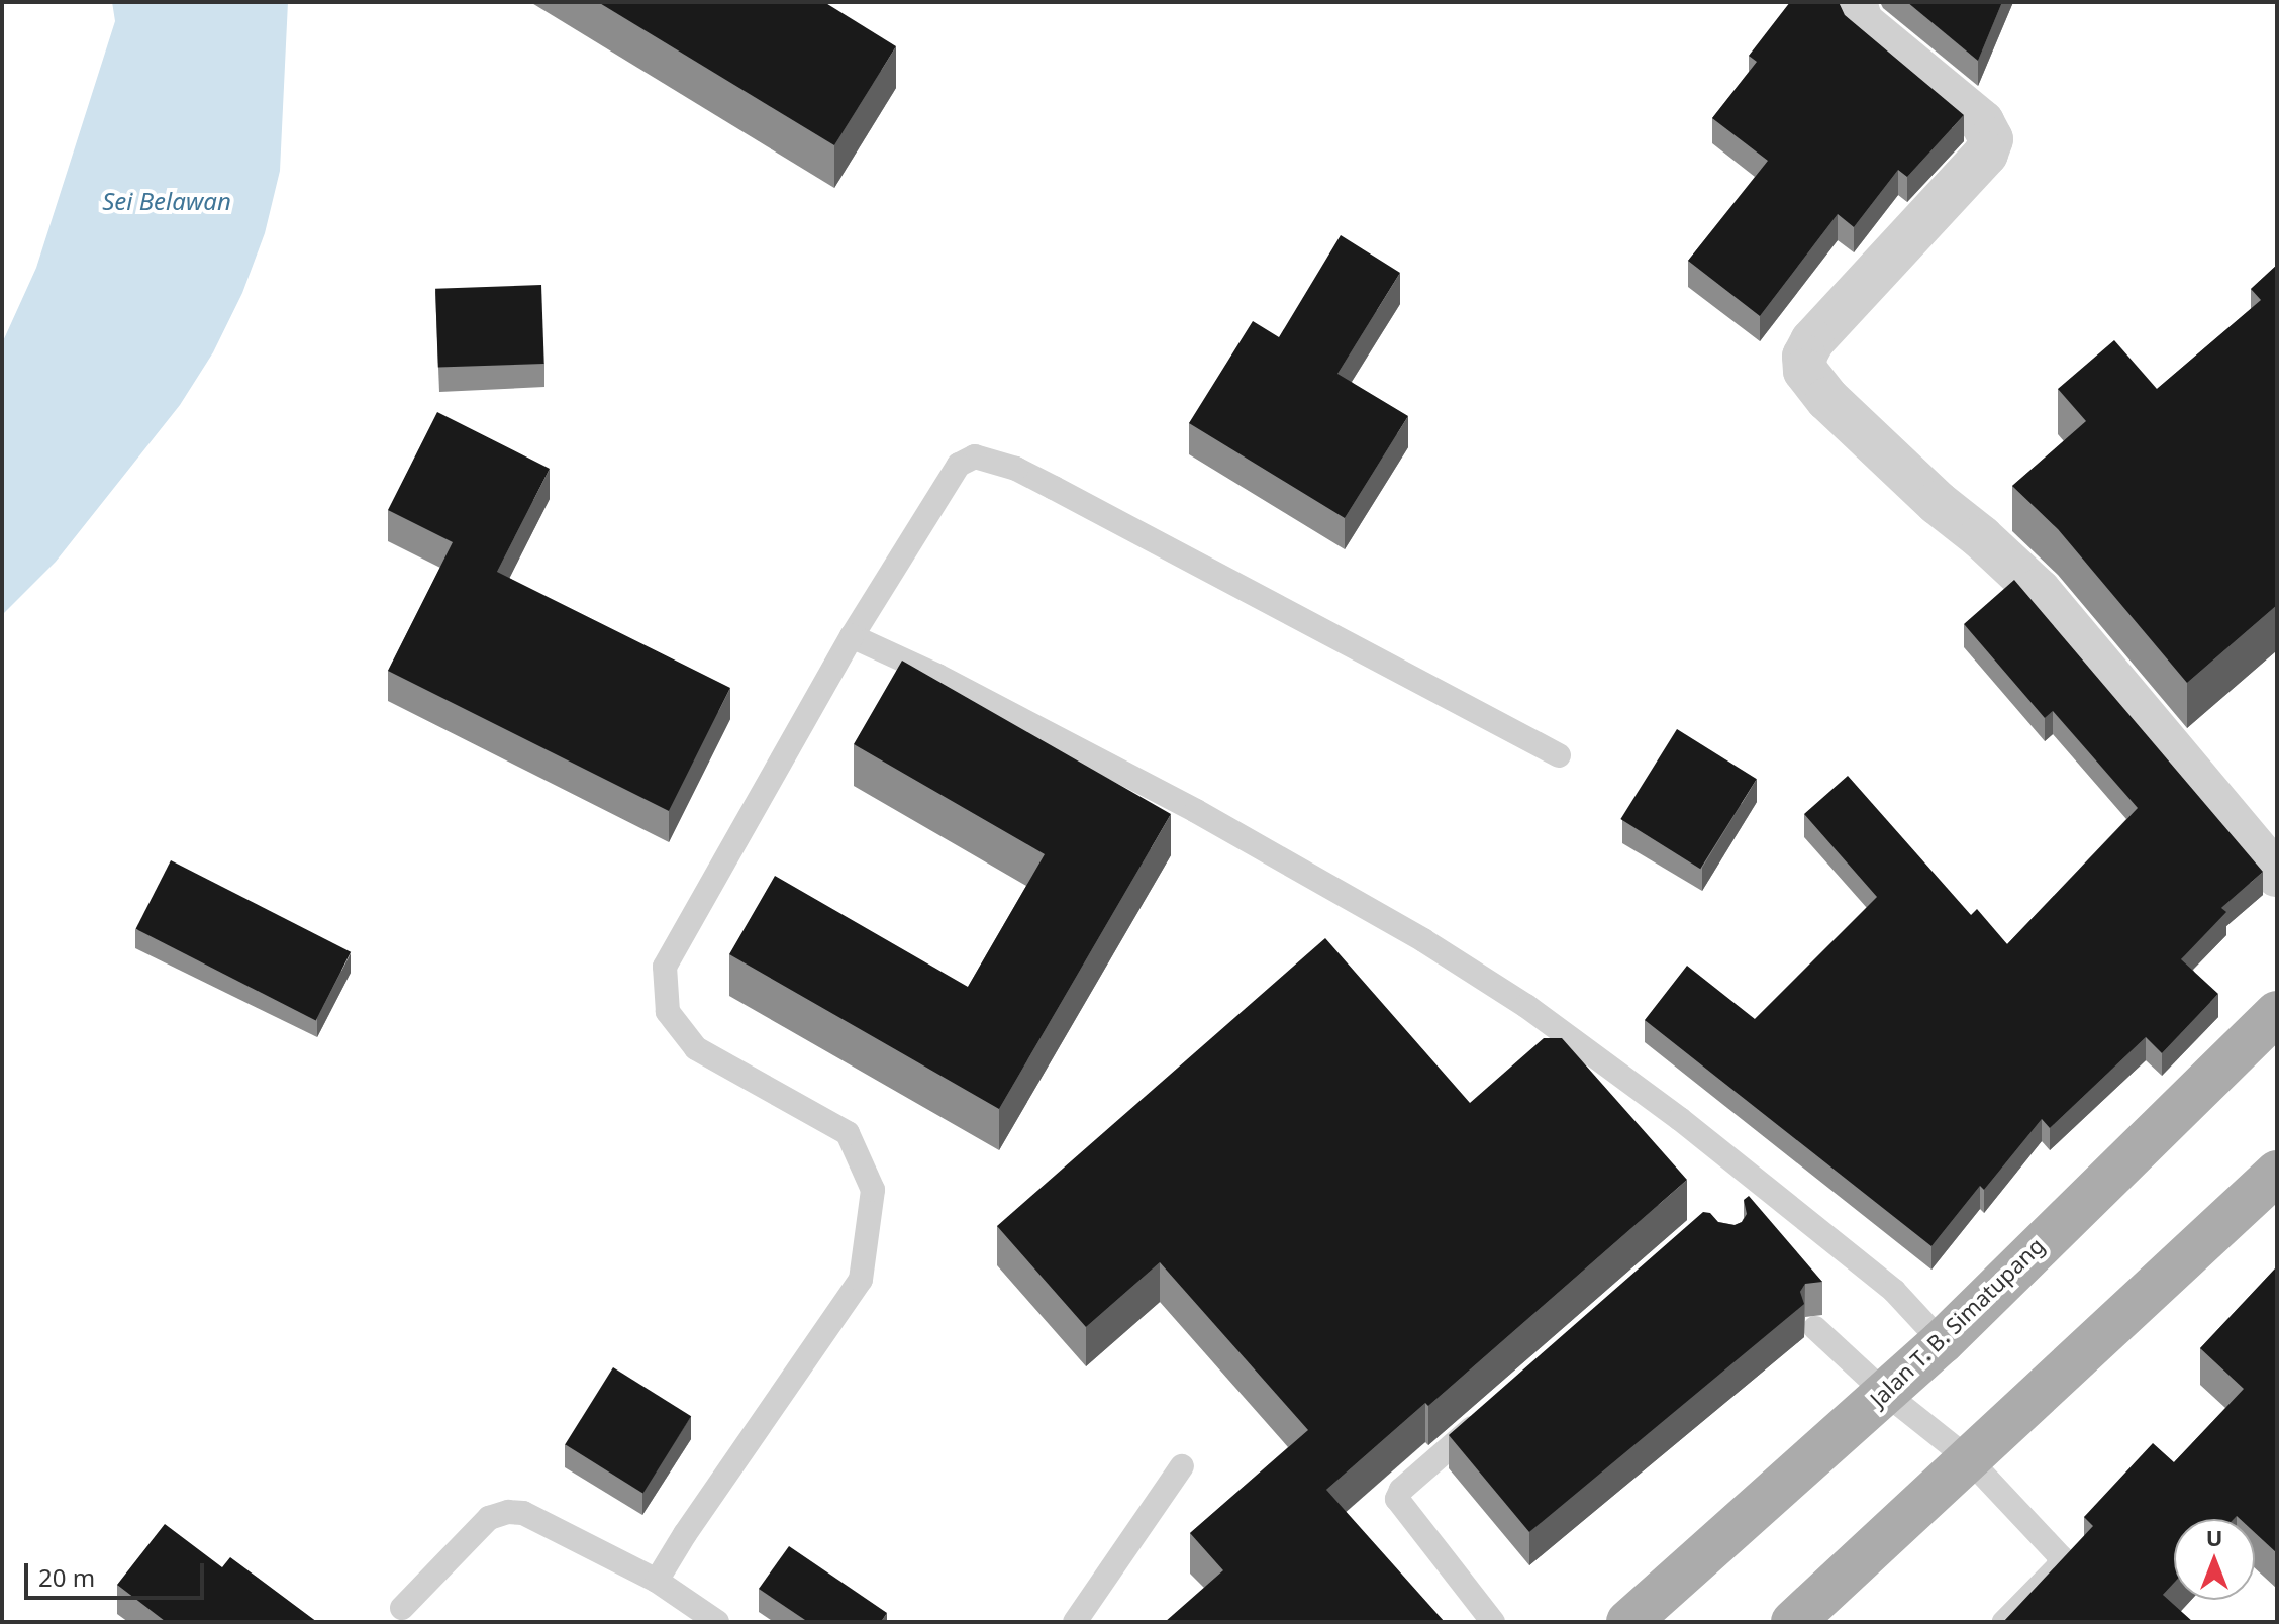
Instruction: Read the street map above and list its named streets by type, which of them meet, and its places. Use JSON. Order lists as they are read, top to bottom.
{
  "streets": {
    "main road": ["Jalan T. B. Simatupang"]
  },
  "water": ["Sei Belawan"],
  "scale_bar": "20 m",
  "north": "top"
}
